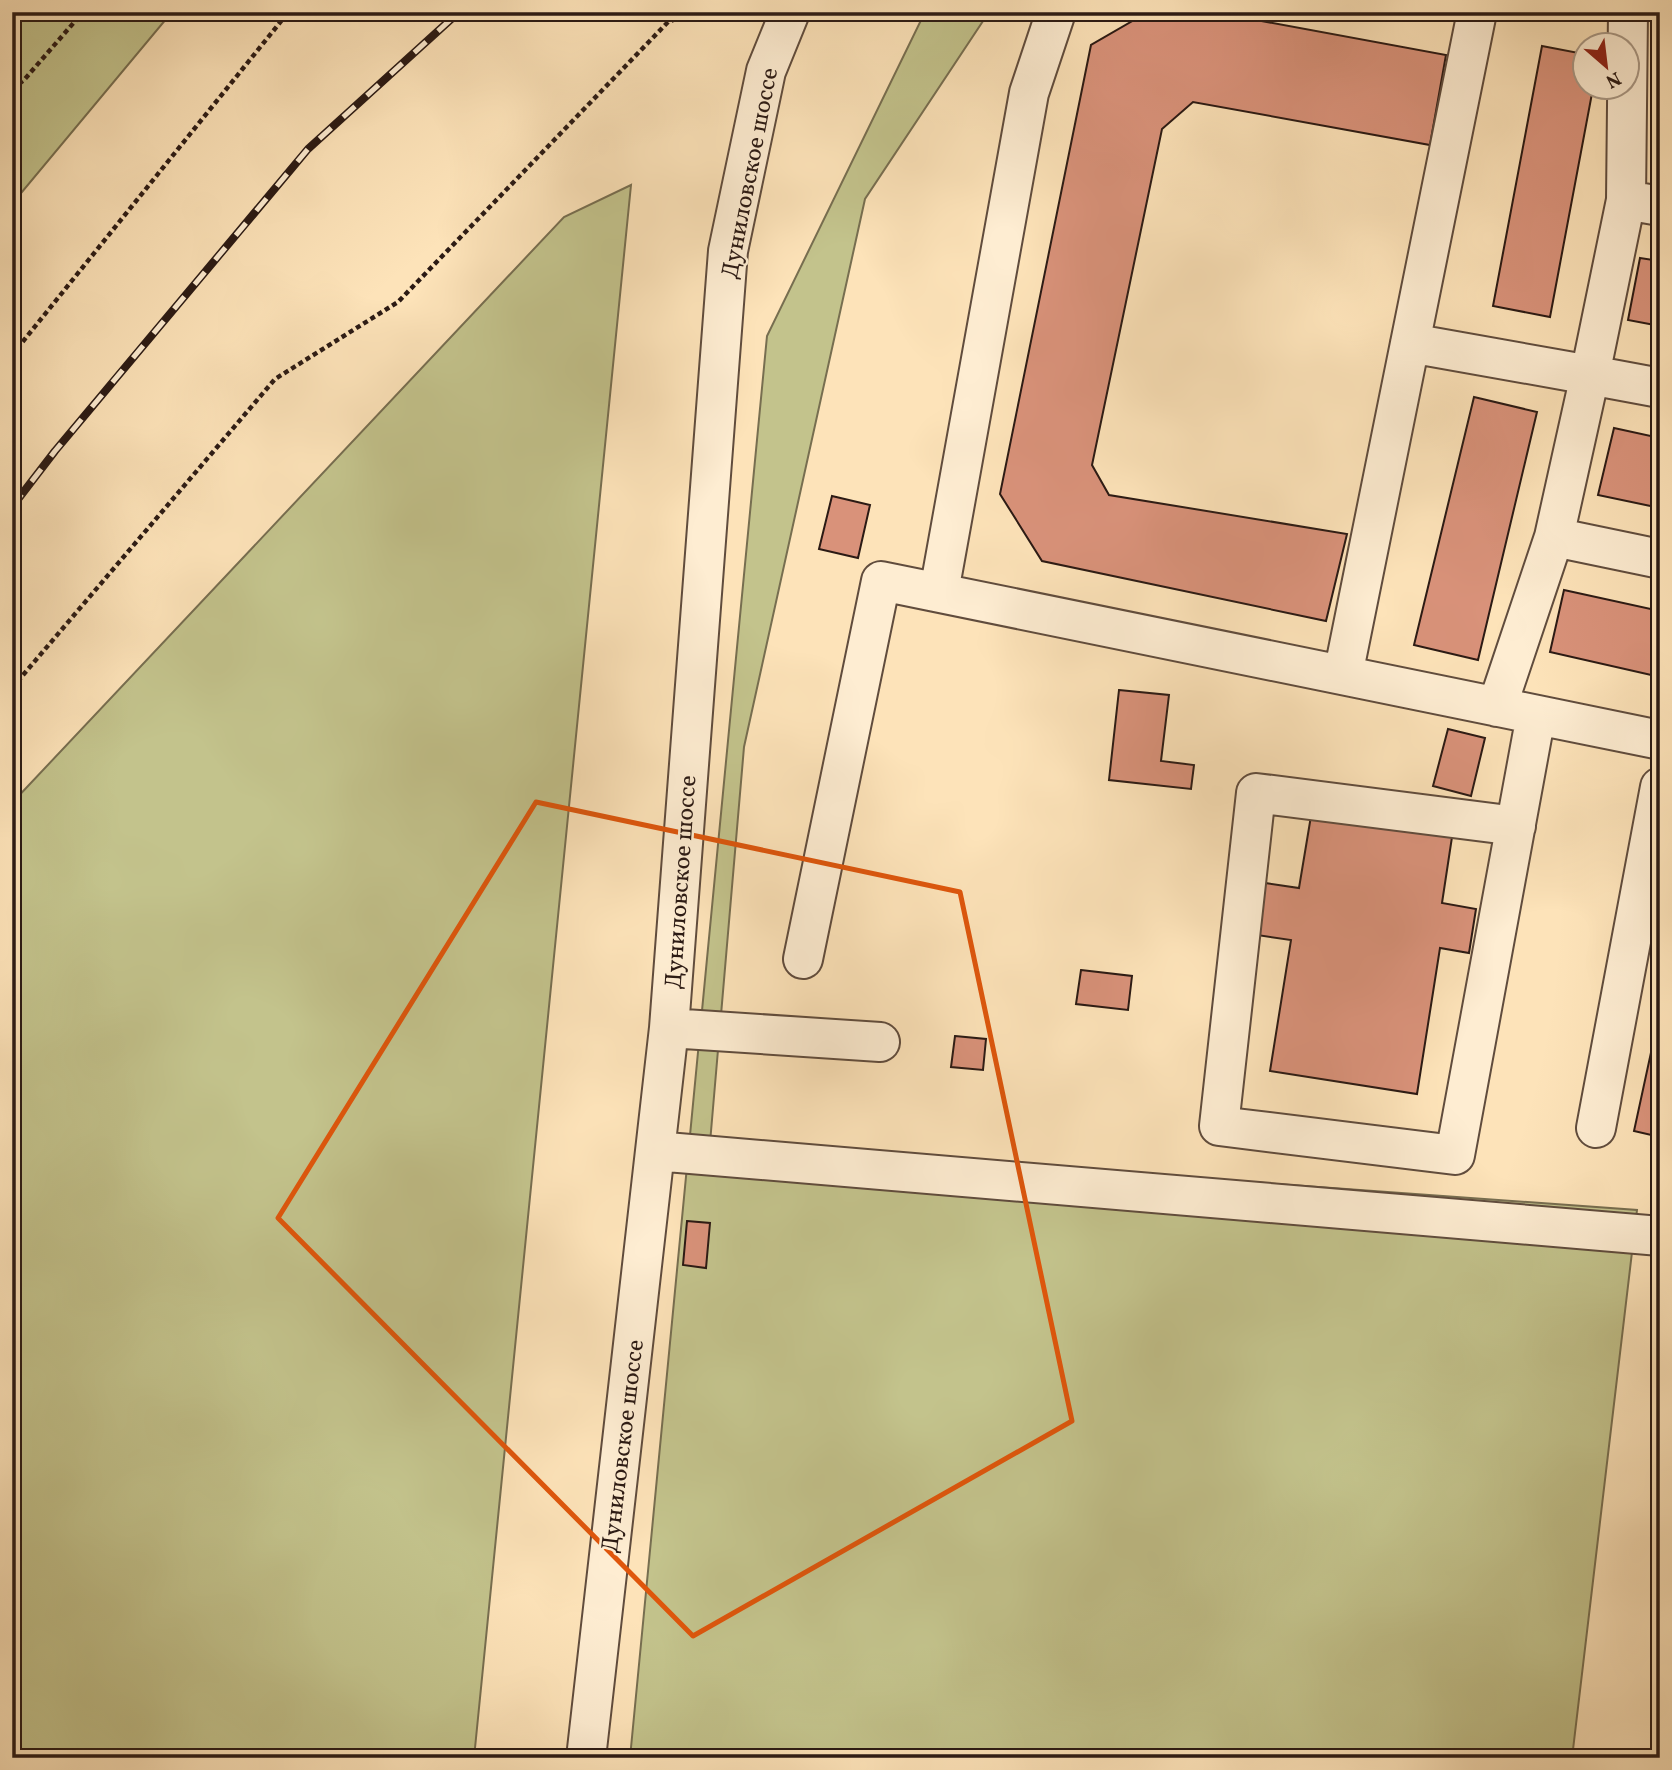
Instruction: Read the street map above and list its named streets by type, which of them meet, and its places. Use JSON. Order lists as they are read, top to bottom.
{
  "streets": {
    "street": ["Дуниловское шоссе"]
  },
  "north": "bottom right"
}
